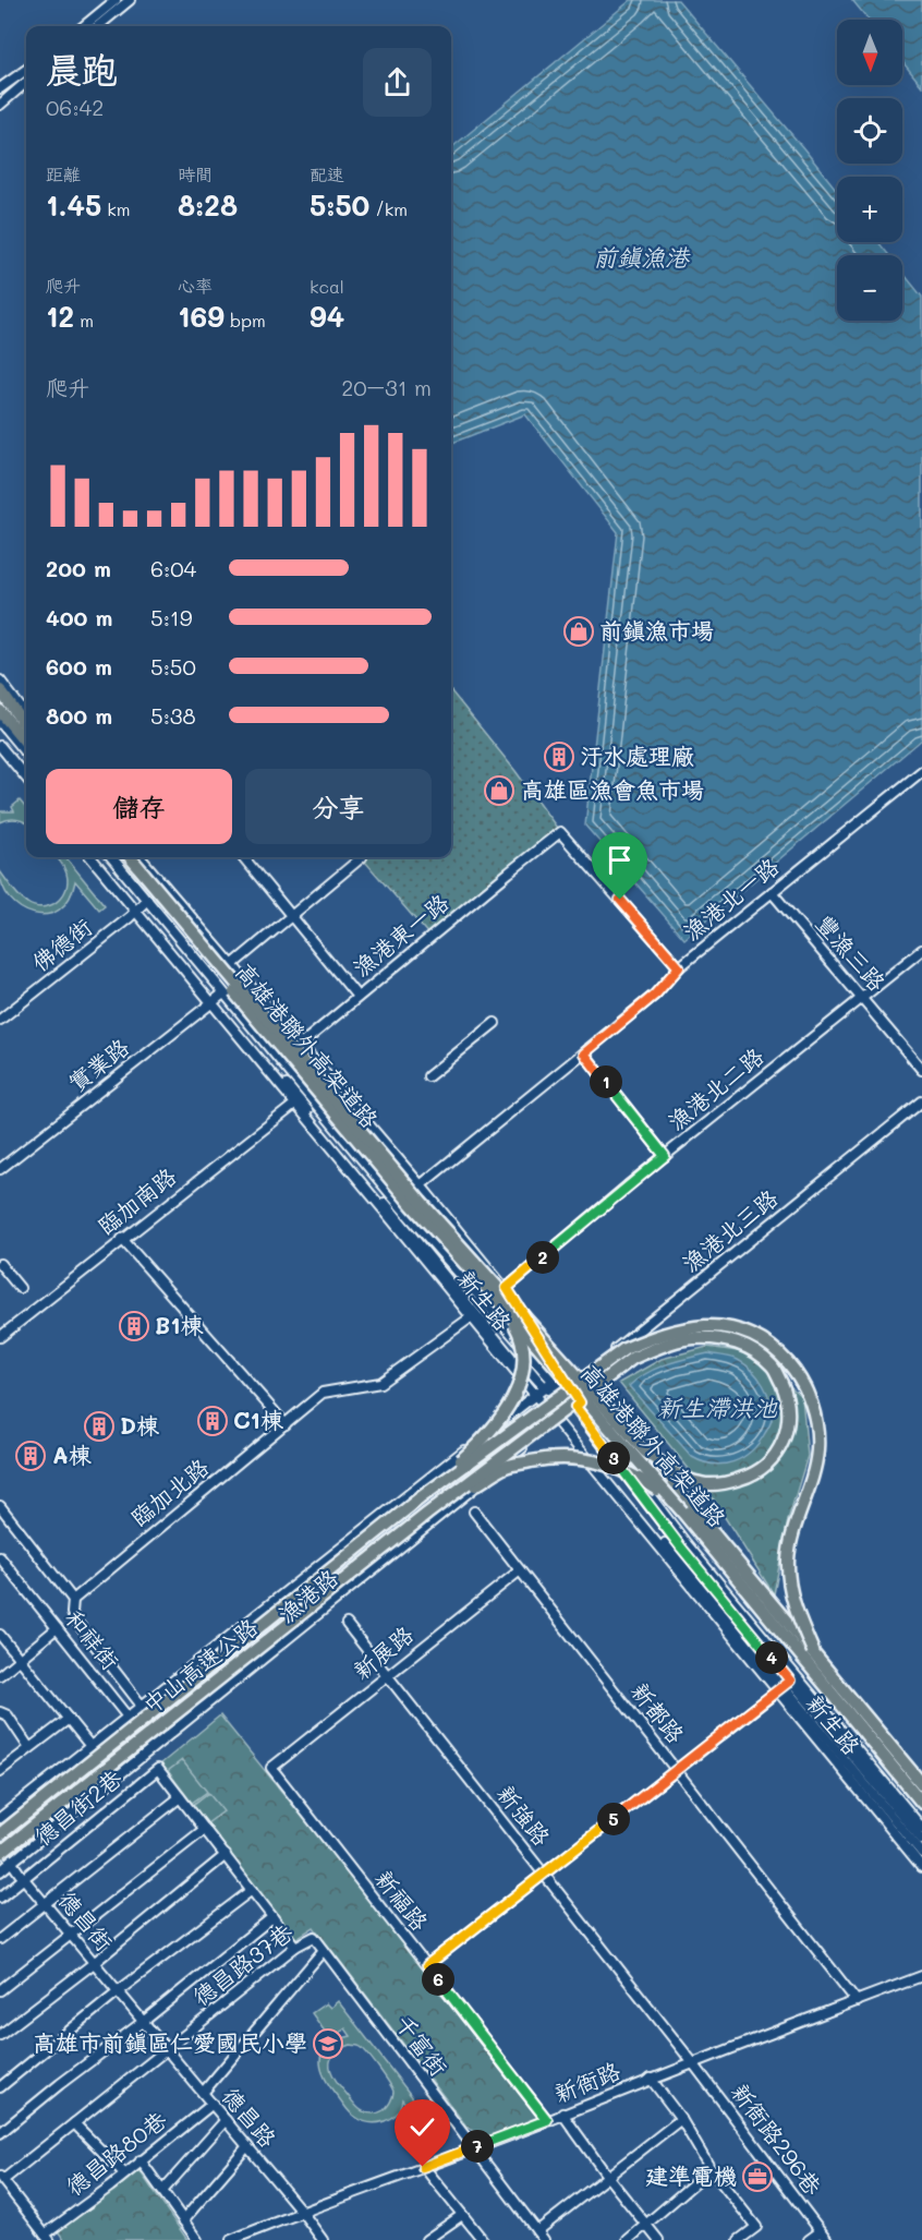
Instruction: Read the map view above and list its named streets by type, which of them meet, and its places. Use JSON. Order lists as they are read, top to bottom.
{
  "streets": {
    "highway": ["高雄港聯外高架道路", "中山高速公路"],
    "street": [
      "漁港北一路",
      "漁港東一路",
      "佛德街",
      "豐漁三路",
      "實業路",
      "漁港北二路",
      "臨加南路",
      "漁港北三路",
      "新生路",
      "臨加北路",
      "漁港路",
      "和祥街",
      "新展路",
      "新都路",
      "德昌街2巷",
      "新強路",
      "新福路",
      "德昌街",
      "德昌路37巷",
      "千富街",
      "新衙路",
      "德昌路",
      "新衙路296巷",
      "德昌路80巷"
    ]
  },
  "crossings": [
    ["漁港北一路", "漁港東一路"],
    ["漁港北一路", "豐漁三路"],
    ["漁港北一路", "新生路"],
    ["漁港東一路", "新生路"],
    ["佛德街", "新生路"],
    ["豐漁三路", "漁港北二路"],
    ["實業路", "新生路"],
    ["漁港北二路", "新生路"],
    ["臨加南路", "新生路"],
    ["漁港北三路", "新生路"],
    ["新生路", "臨加北路"],
    ["新生路", "漁港路"],
    ["漁港路", "和祥街"],
    ["漁港路", "德昌街"],
    ["新展路", "新都路"],
    ["新展路", "新強路"],
    ["新展路", "新福路"],
    ["新都路", "新衙路"],
    ["德昌街2巷", "德昌街"],
    ["新強路", "新衙路"],
    ["新強路", "新衙路296巷"],
    ["新福路", "新衙路"],
    ["德昌街", "德昌路"],
    ["德昌路37巷", "千富街"],
    ["德昌路37巷", "德昌路"],
    ["千富街", "新衙路"],
    ["新衙路", "德昌路"],
    ["新衙路", "新衙路296巷"],
    ["德昌路", "德昌路80巷"]
  ],
  "water": ["前鎮漁港", "新生滯洪池"],
  "places": {
    "shop": ["前鎮漁市場", "高雄區漁會魚市場"],
    "building": [
      "汙水處理廠",
      "B1棟",
      "C1棟",
      "D棟",
      "A棟"
    ],
    "school or university": ["高雄市前鎮區仁愛國民小學"],
    "office": ["建準電機"]
  },
  "north": "bottom",
  "page": {
    "map_buttons": ["+", "−"],
    "heading": ["晨跑", "06:42"],
    "stats": [
      ["距離", "1.45 km"],
      ["時間", "8:28"],
      ["配速", "5:50 /km"],
      ["爬升", "12 m"],
      ["心率", "169 bpm"],
      ["kcal", "94"]
    ],
    "chart": ["爬升", "20–31 m"],
    "list": [
      {
        "name": "200 m",
        "note": "6:04"
      },
      {
        "name": "400 m",
        "note": "5:19"
      },
      {
        "name": "600 m",
        "note": "5:50"
      },
      {
        "name": "800 m",
        "note": "5:38"
      }
    ],
    "buttons": ["儲存", "分享"],
    "pins": [
      "1",
      "2",
      "3",
      "4",
      "5",
      "6",
      "7"
    ]
  }
}
